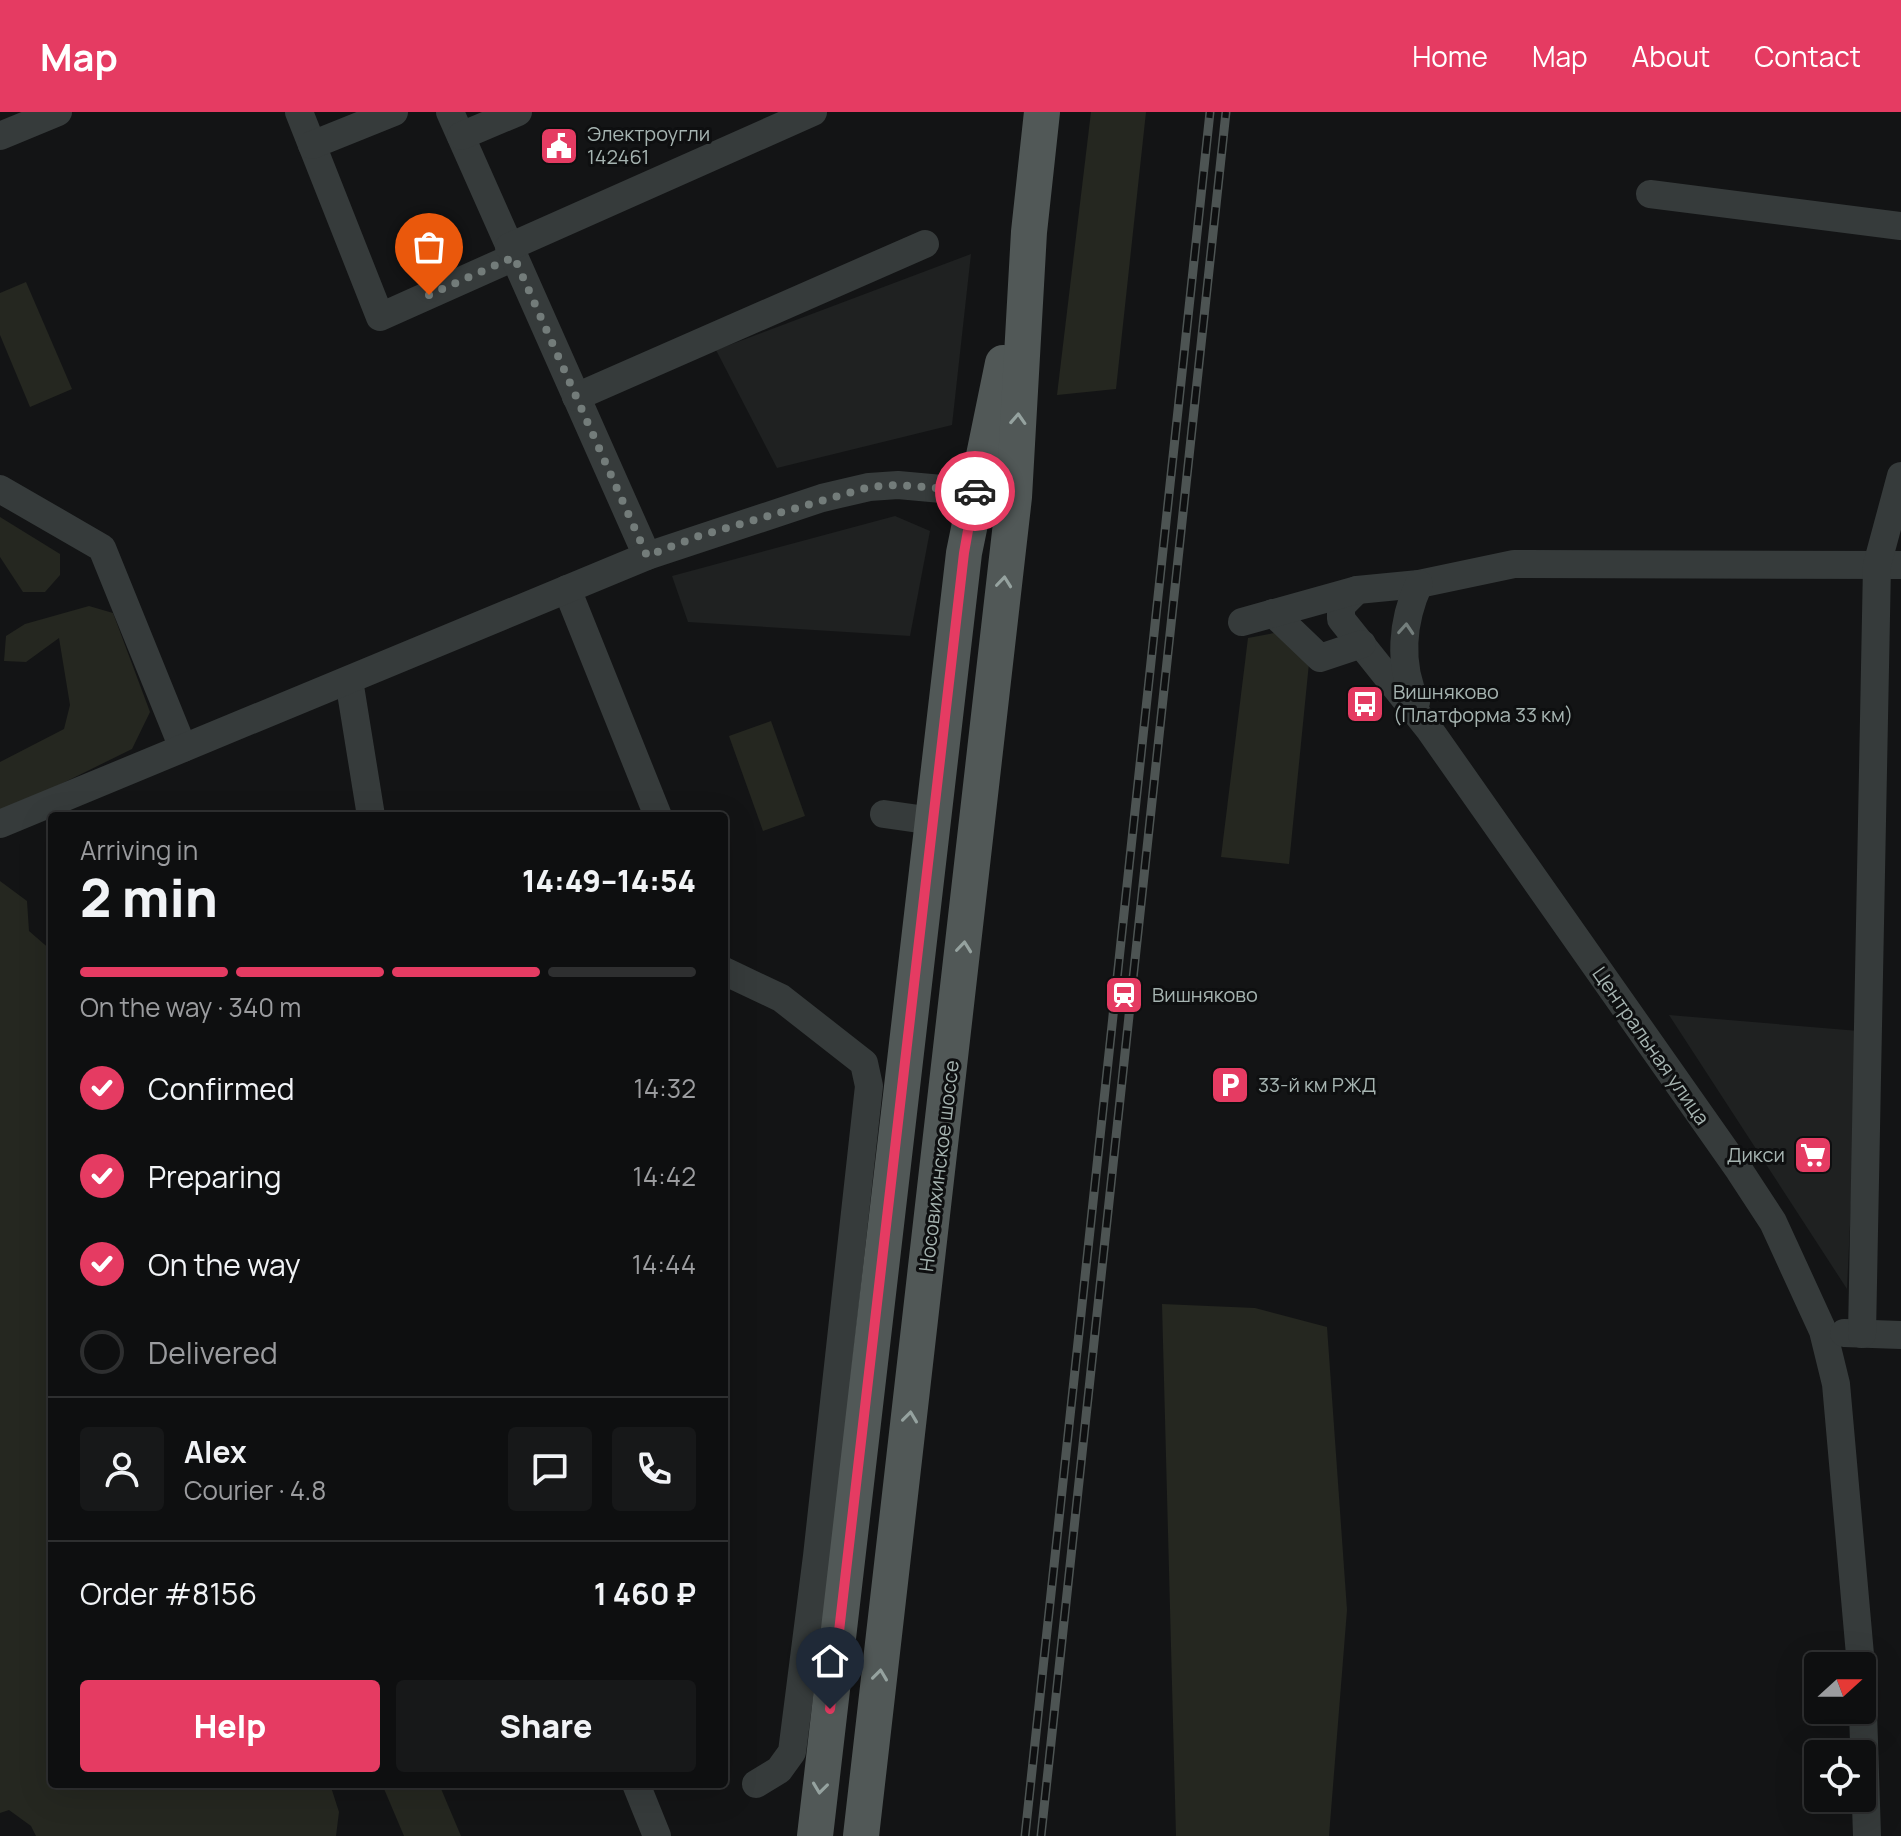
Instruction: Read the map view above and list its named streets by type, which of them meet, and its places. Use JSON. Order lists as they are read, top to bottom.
{
  "streets": {
    "main road": ["Носовихинское шоссе"],
    "street": ["Центральная улица"]
  },
  "places": {
    "public building": ["Электроугли 142461"],
    "bus stop": ["Вишняково (Платформа 33 км)"],
    "station": ["Вишняково"],
    "parking": ["33-й км РЖД"],
    "supermarket": ["Дикси"]
  },
  "north": "right",
  "page": {
    "header": "Map",
    "nav": [
      "Home",
      "Map",
      "About",
      "Contact"
    ],
    "heading": ["2 min", "Arriving in", "14:49–14:54"],
    "panel": [
      "Alex",
      "Courier · 4.8",
      "Order #8156",
      "1 460 ₽"
    ],
    "bar": "On the way · 340 m",
    "list": [
      ["Confirmed", "14:32"],
      ["Preparing", "14:42"],
      ["On the way", "14:44"],
      "Delivered"
    ],
    "buttons": ["Help", "Share"]
  }
}
